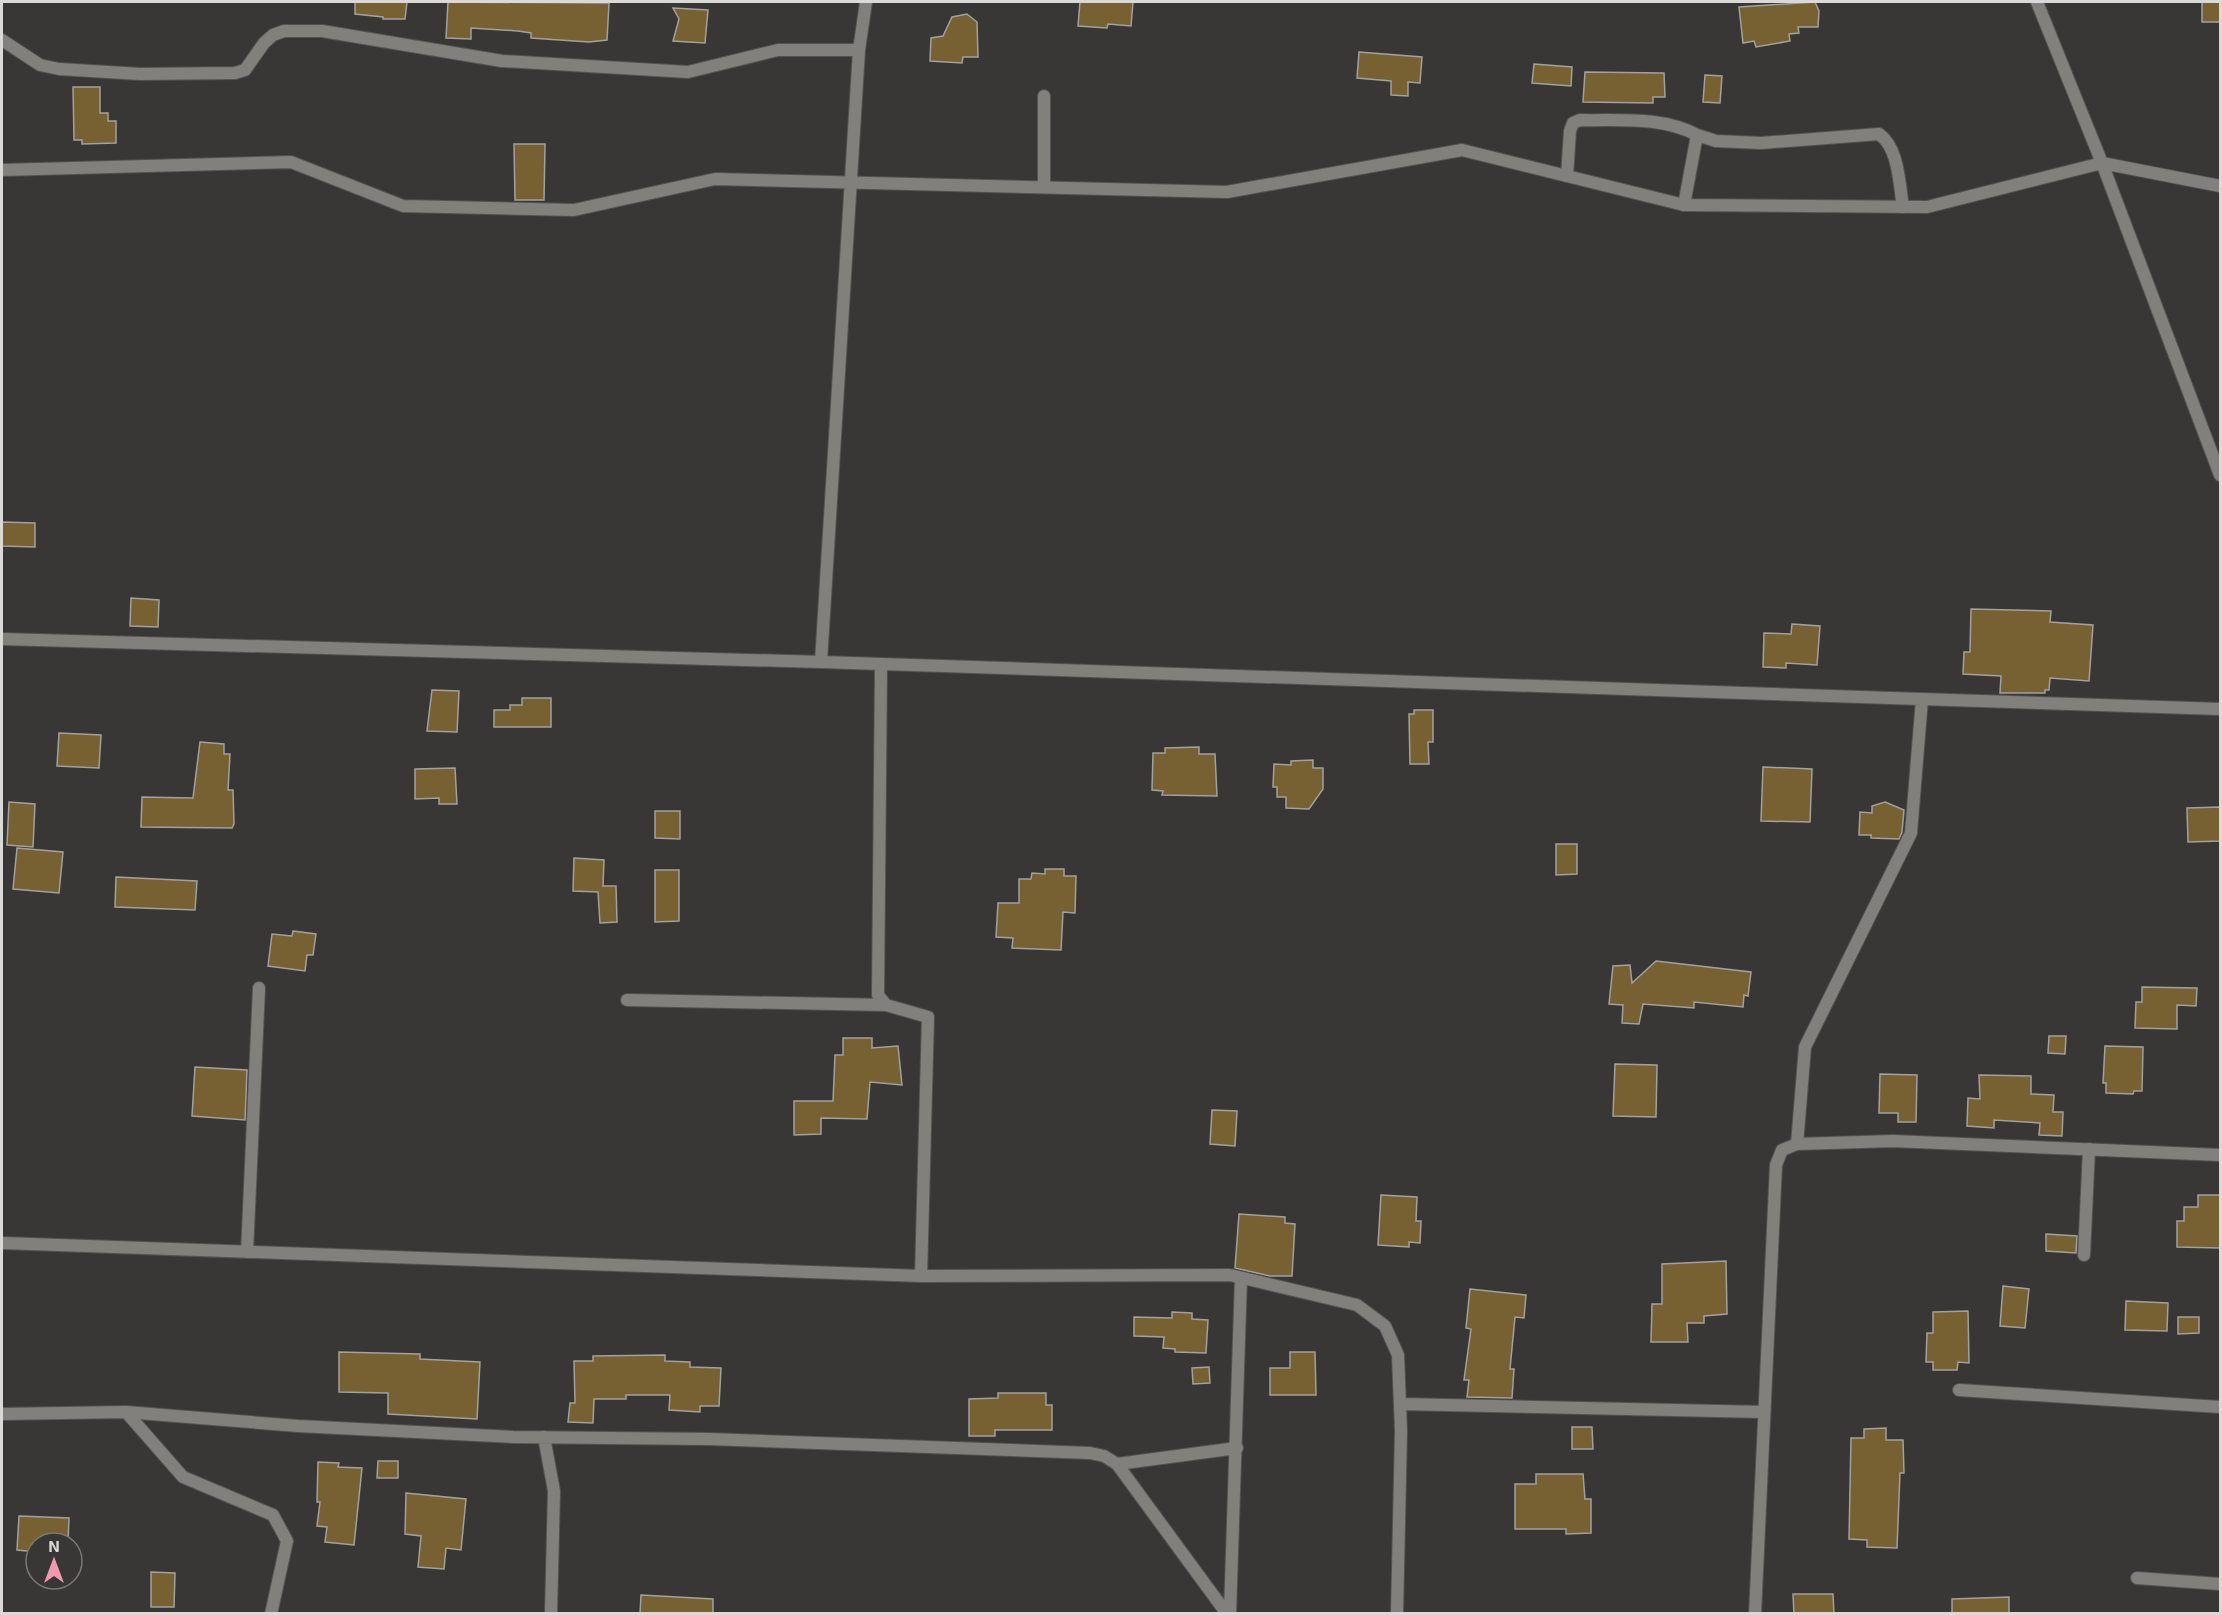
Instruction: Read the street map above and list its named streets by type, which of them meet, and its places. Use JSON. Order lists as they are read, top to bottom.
{
  "north": "top"
}
